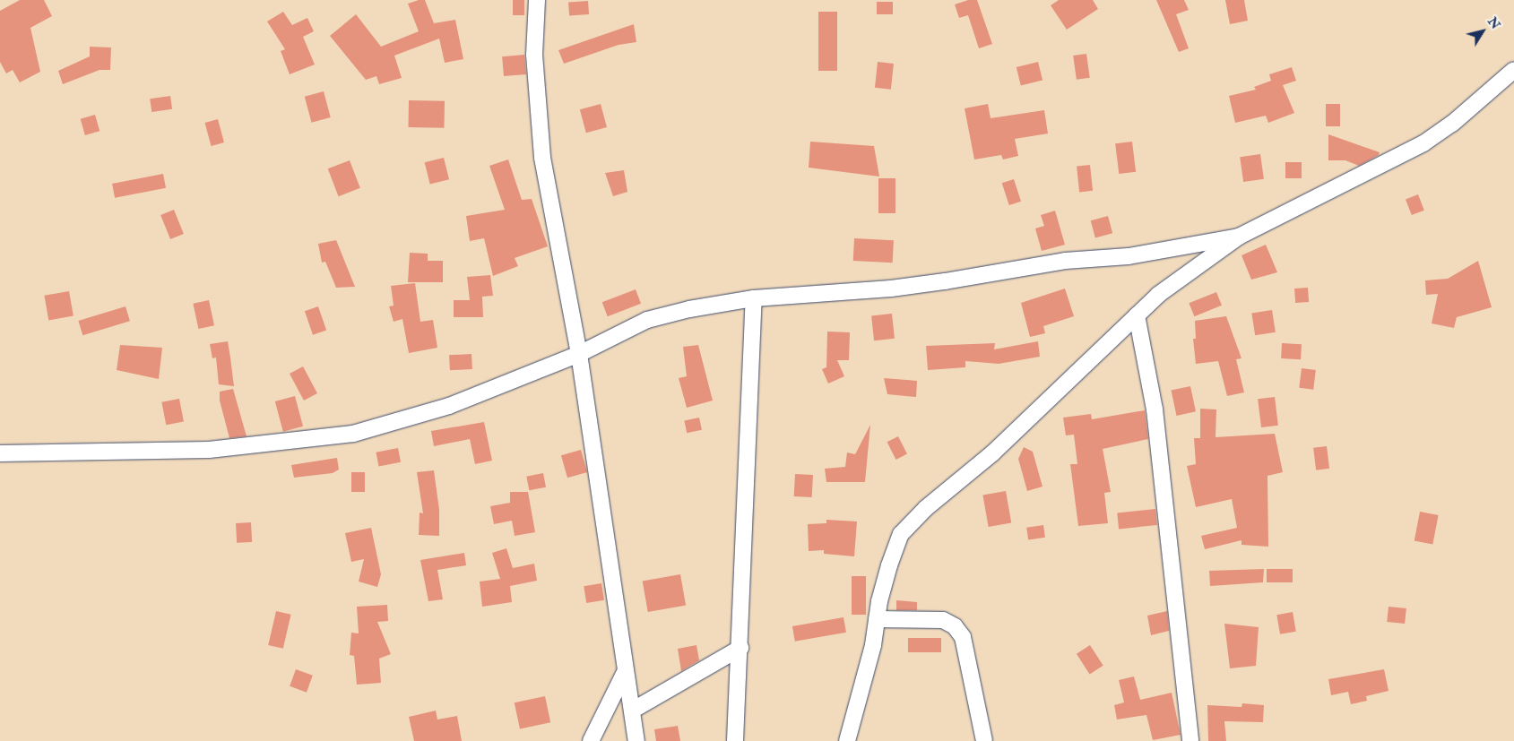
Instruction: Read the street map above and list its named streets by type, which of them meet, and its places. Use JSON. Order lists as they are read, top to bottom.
{
  "north": "top right"
}
